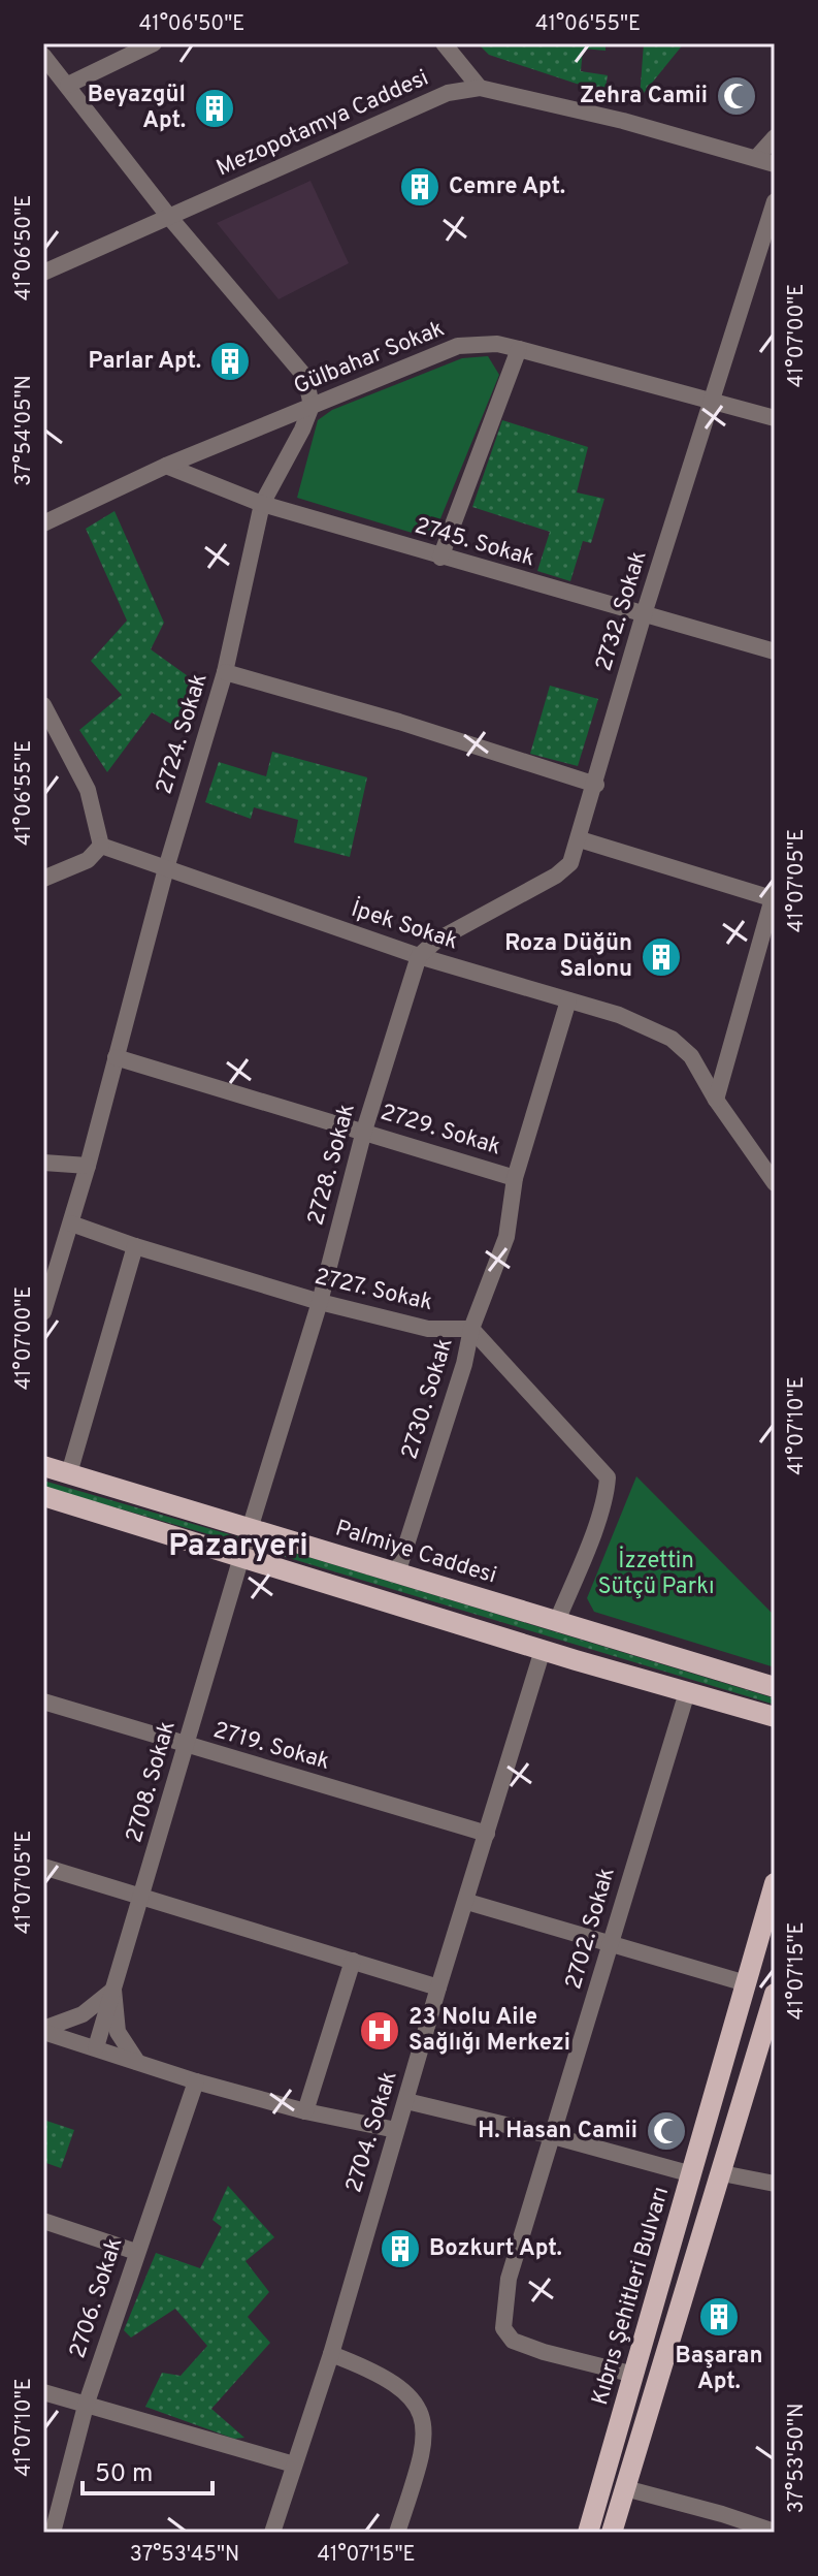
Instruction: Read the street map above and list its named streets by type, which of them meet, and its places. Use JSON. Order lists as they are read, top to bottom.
{
  "streets": {
    "main road": ["Palmiye Caddesi", "Kıbrıs Şehitleri Bulvarı"],
    "street": [
      "Mezopotamya Caddesi",
      "Gülbahar Sokak",
      "2745. Sokak",
      "2732. Sokak",
      "2724. Sokak",
      "İpek Sokak",
      "2729. Sokak",
      "2728. Sokak",
      "2727. Sokak",
      "2730. Sokak",
      "2719. Sokak",
      "2708. Sokak",
      "2702. Sokak",
      "2704. Sokak",
      "2706. Sokak"
    ]
  },
  "crossings": [
    ["Gülbahar Sokak", "2745. Sokak"],
    ["Gülbahar Sokak", "2732. Sokak"],
    ["Gülbahar Sokak", "2724. Sokak"],
    ["2745. Sokak", "2732. Sokak"],
    ["2745. Sokak", "2724. Sokak"],
    ["2732. Sokak", "İpek Sokak"],
    ["2732. Sokak", "2728. Sokak"],
    ["2724. Sokak", "İpek Sokak"],
    ["2724. Sokak", "2729. Sokak"],
    ["2724. Sokak", "2727. Sokak"],
    ["İpek Sokak", "2728. Sokak"],
    ["İpek Sokak", "2730. Sokak"],
    ["2729. Sokak", "2728. Sokak"],
    ["2729. Sokak", "2730. Sokak"],
    ["2728. Sokak", "2727. Sokak"],
    ["2728. Sokak", "Palmiye Caddesi"],
    ["2728. Sokak", "2708. Sokak"],
    ["2727. Sokak", "2730. Sokak"],
    ["2730. Sokak", "Palmiye Caddesi"],
    ["Palmiye Caddesi", "2708. Sokak"],
    ["2719. Sokak", "2708. Sokak"],
    ["2719. Sokak", "2704. Sokak"],
    ["2702. Sokak", "Kıbrıs Şehitleri Bulvarı"]
  ],
  "districts": ["Pazaryeri"],
  "parks": ["İzzettin Sütçü Parkı"],
  "places": {
    "mosque": ["Zehra Camii", "H. Hasan Camii"],
    "building": [
      "Beyazgül Apt.",
      "Cemre Apt.",
      "Parlar Apt.",
      "Roza Düğün Salonu",
      "Bozkurt Apt.",
      "Başaran Apt."
    ],
    "hospital": ["23 Nolu Aile Sağlığı Merkezi"]
  },
  "scale_bar": "50 m",
  "coordinates": [
    "41°06'50\"E",
    "41°06'55\"E",
    "41°07'00\"E",
    "37°54'05\"N",
    "41°07'05\"E",
    "41°07'10\"E",
    "41°07'15\"E",
    "37°53'50\"N",
    "37°53'45\"N"
  ]
}
